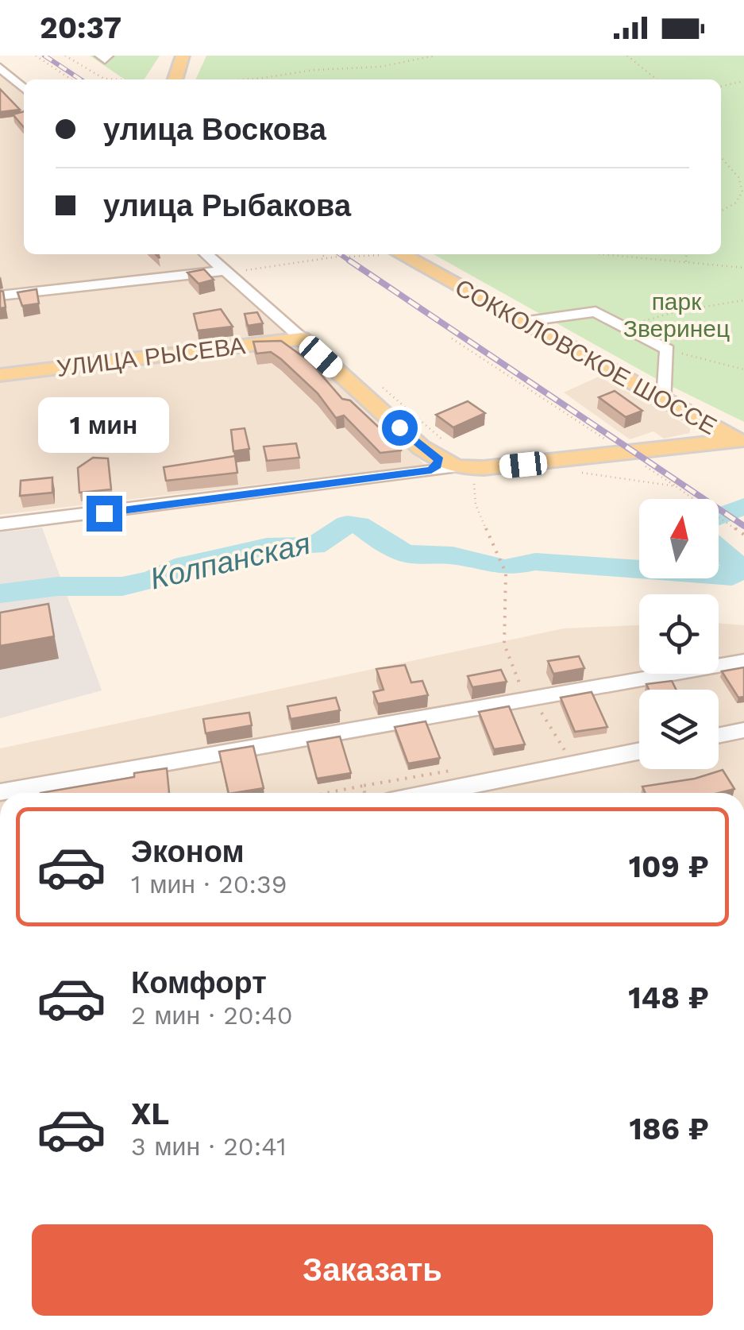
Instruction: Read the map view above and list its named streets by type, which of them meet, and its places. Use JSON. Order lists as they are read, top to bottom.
{
  "streets": {
    "main road": ["УЛИЦА РЫСЕВА", "СОККОЛОВСКОЕ ШОССЕ"]
  },
  "water": ["Колпанская"],
  "parks": ["парк Зверинец"],
  "north": "top",
  "page": {
    "status": "20:37",
    "banner": ["улица Воскова", "улица Рыбакова"],
    "bubble": "1 мин",
    "list": [
      {
        "name": "Эконом",
        "note": "1 мин · 20:39",
        "value": "109 ₽"
      },
      {
        "name": "Комфорт",
        "note": "2 мин · 20:40",
        "value": "148 ₽"
      },
      {
        "name": "XL",
        "note": "3 мин · 20:41",
        "value": "186 ₽"
      }
    ],
    "buttons": "Заказать"
  }
}
